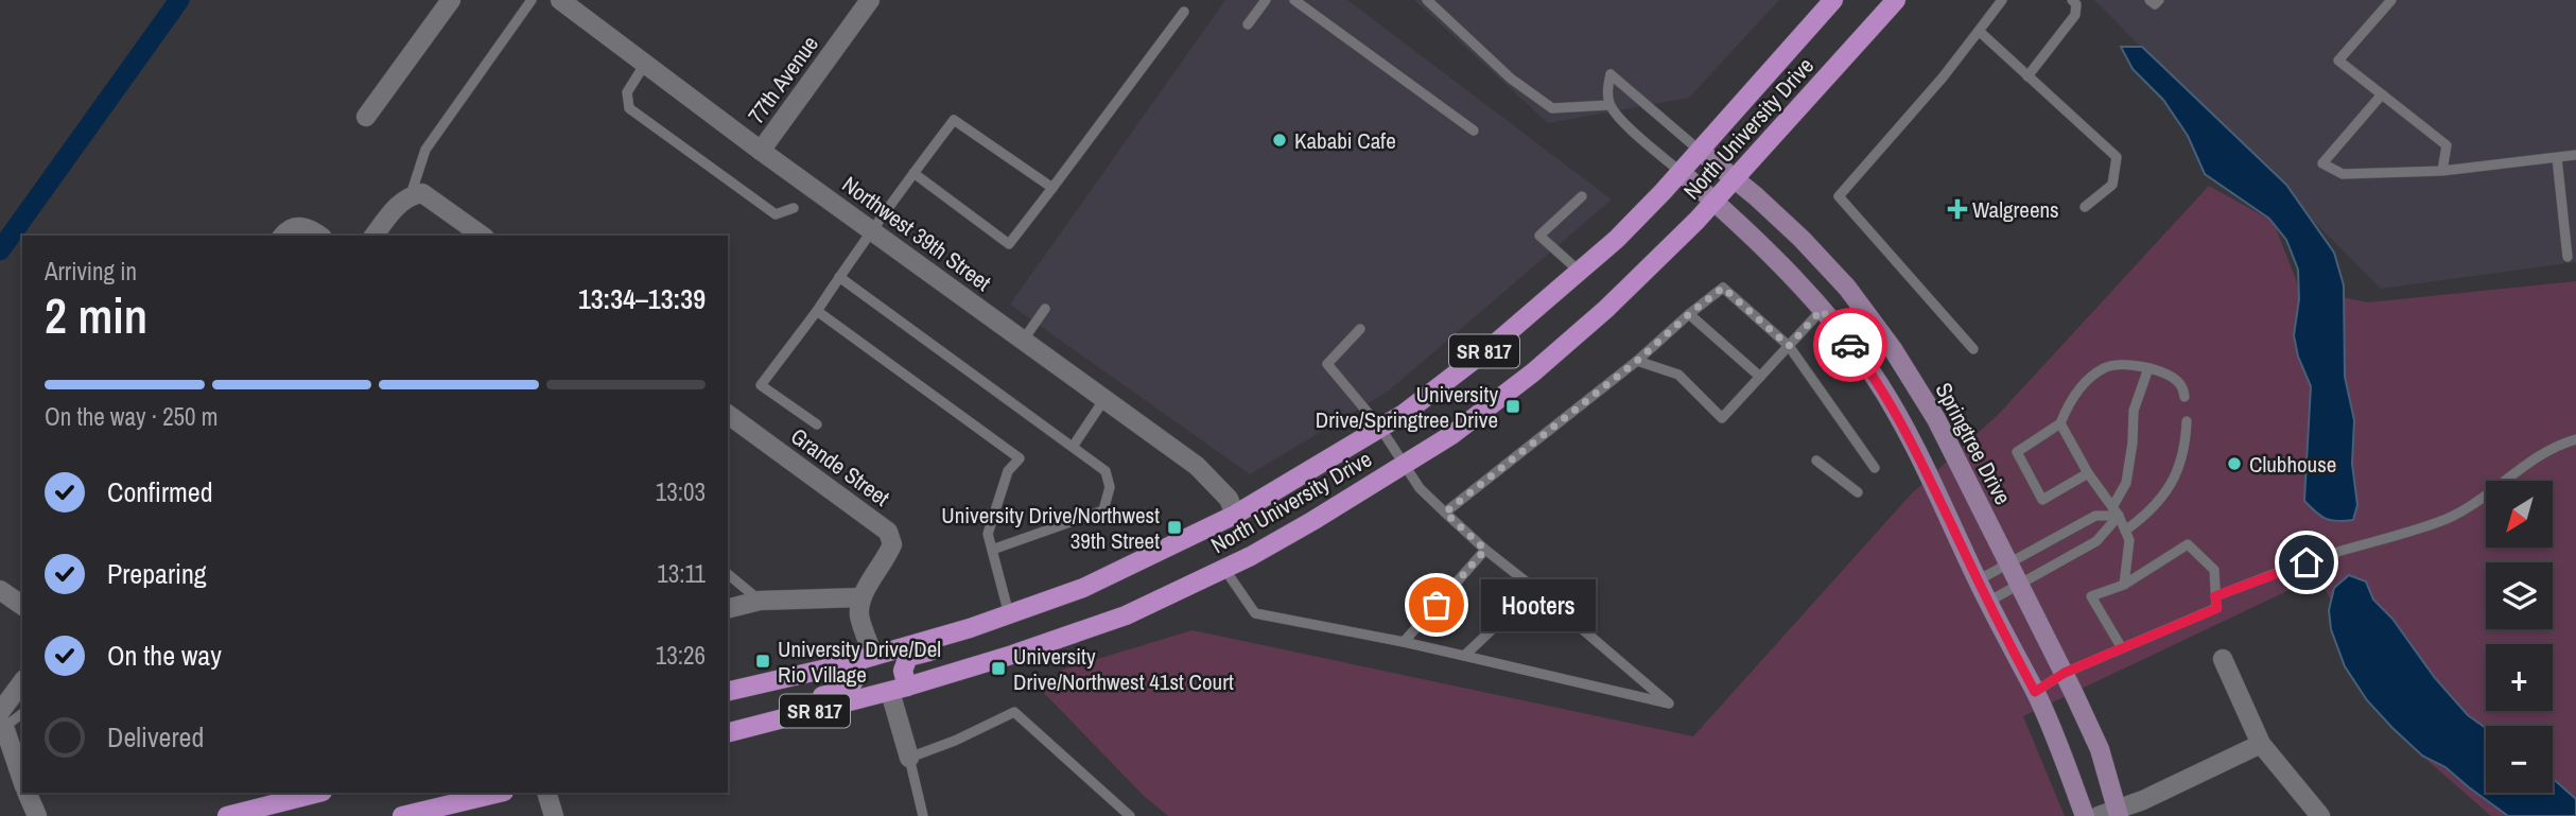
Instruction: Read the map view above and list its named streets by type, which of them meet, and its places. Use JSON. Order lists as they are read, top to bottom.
{
  "streets": {
    "main road": ["North University Drive", "SR 817"],
    "street": [
      "77th Avenue",
      "Northwest 39th Street",
      "Springtree Drive",
      "Grande Street"
    ]
  },
  "crossings": [
    ["77th Avenue", "Northwest 39th Street"],
    ["North University Drive", "Northwest 39th Street"],
    ["North University Drive", "Springtree Drive"]
  ],
  "places": {
    "other": ["Kababi Cafe", "Clubhouse", "Hooters"],
    "health": ["Walgreens"],
    "transit": [
      "University Drive/Springtree Drive",
      "University Drive/Northwest 39th Street",
      "University Drive/Del Rio Village",
      "University Drive/Northwest 41st Court"
    ]
  },
  "north": "bottom left",
  "page": {
    "heading": ["2 min", "Arriving in", "13:34–13:39"],
    "bar": "On the way · 250 m",
    "list": [
      ["Confirmed", "13:03"],
      ["Preparing", "13:11"],
      ["On the way", "13:26"],
      "Delivered"
    ],
    "map_buttons": ["+", "−"],
    "bubble": "Hooters"
  }
}
